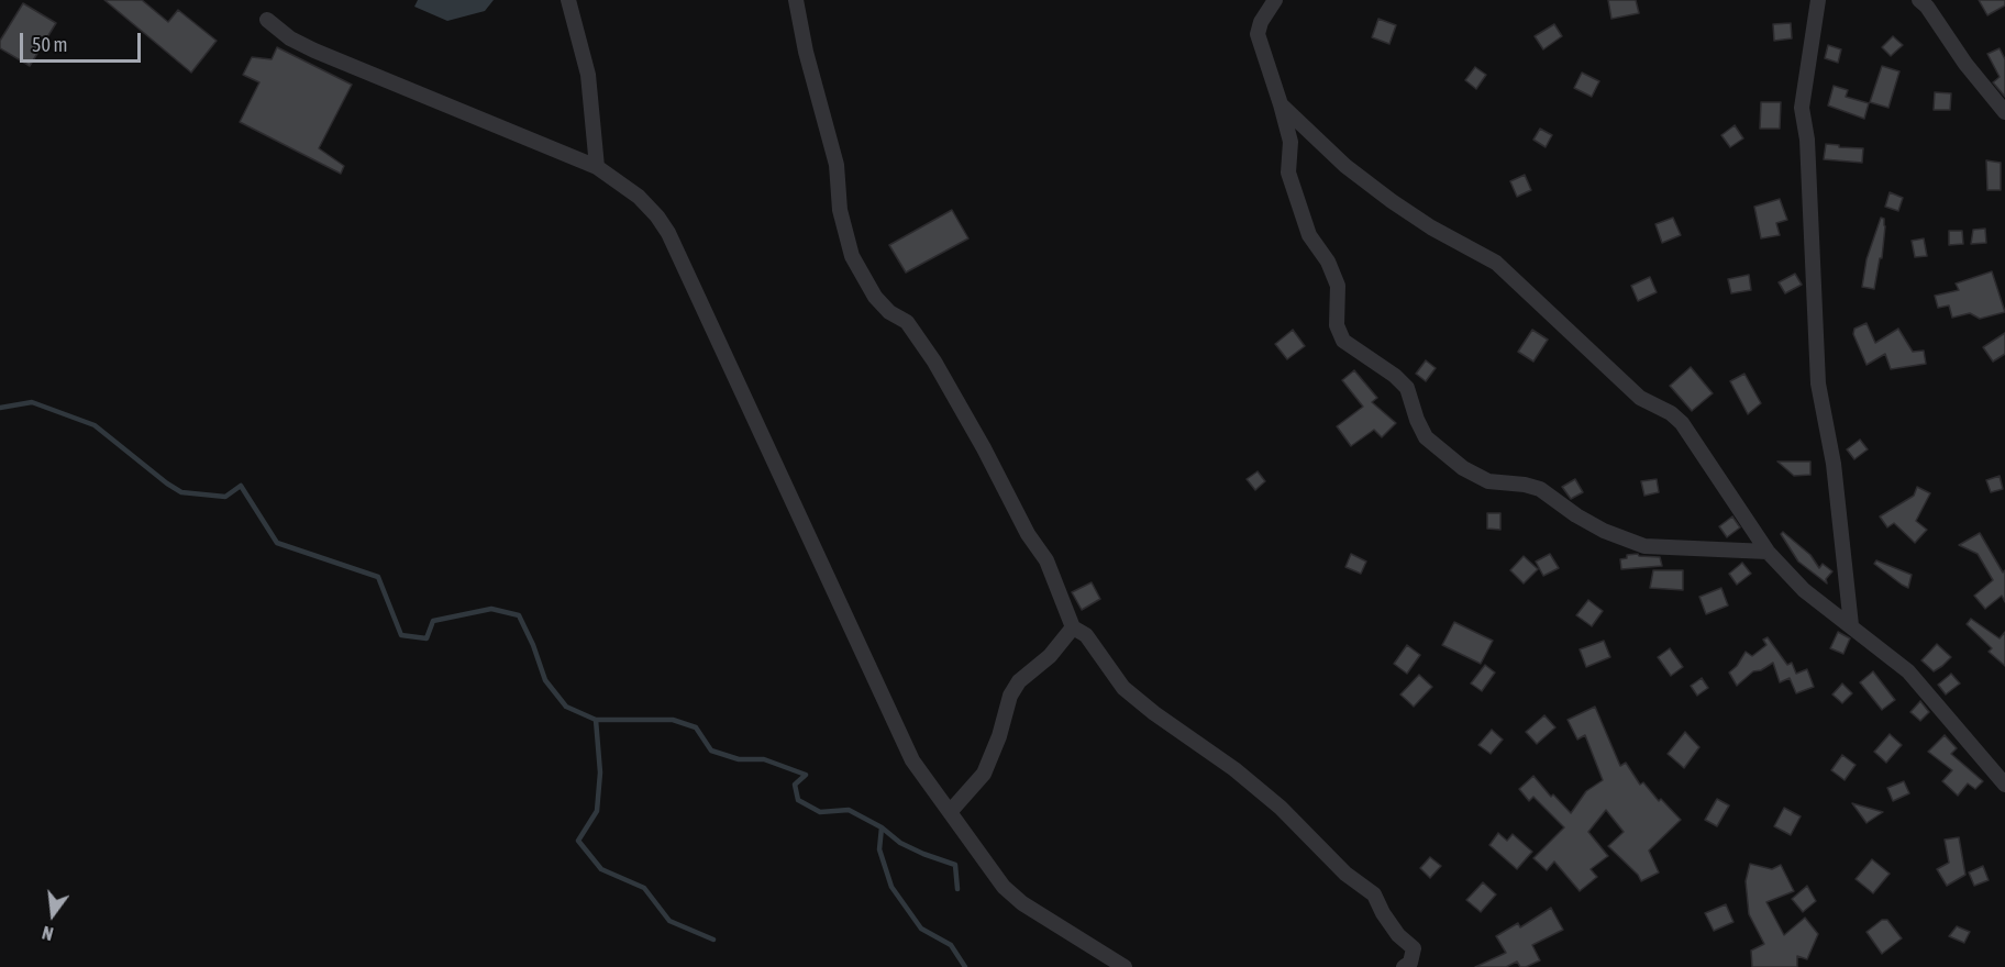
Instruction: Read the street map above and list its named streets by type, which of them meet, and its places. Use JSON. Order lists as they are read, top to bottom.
{
  "scale_bar": "50 m",
  "north": "bottom"
}
